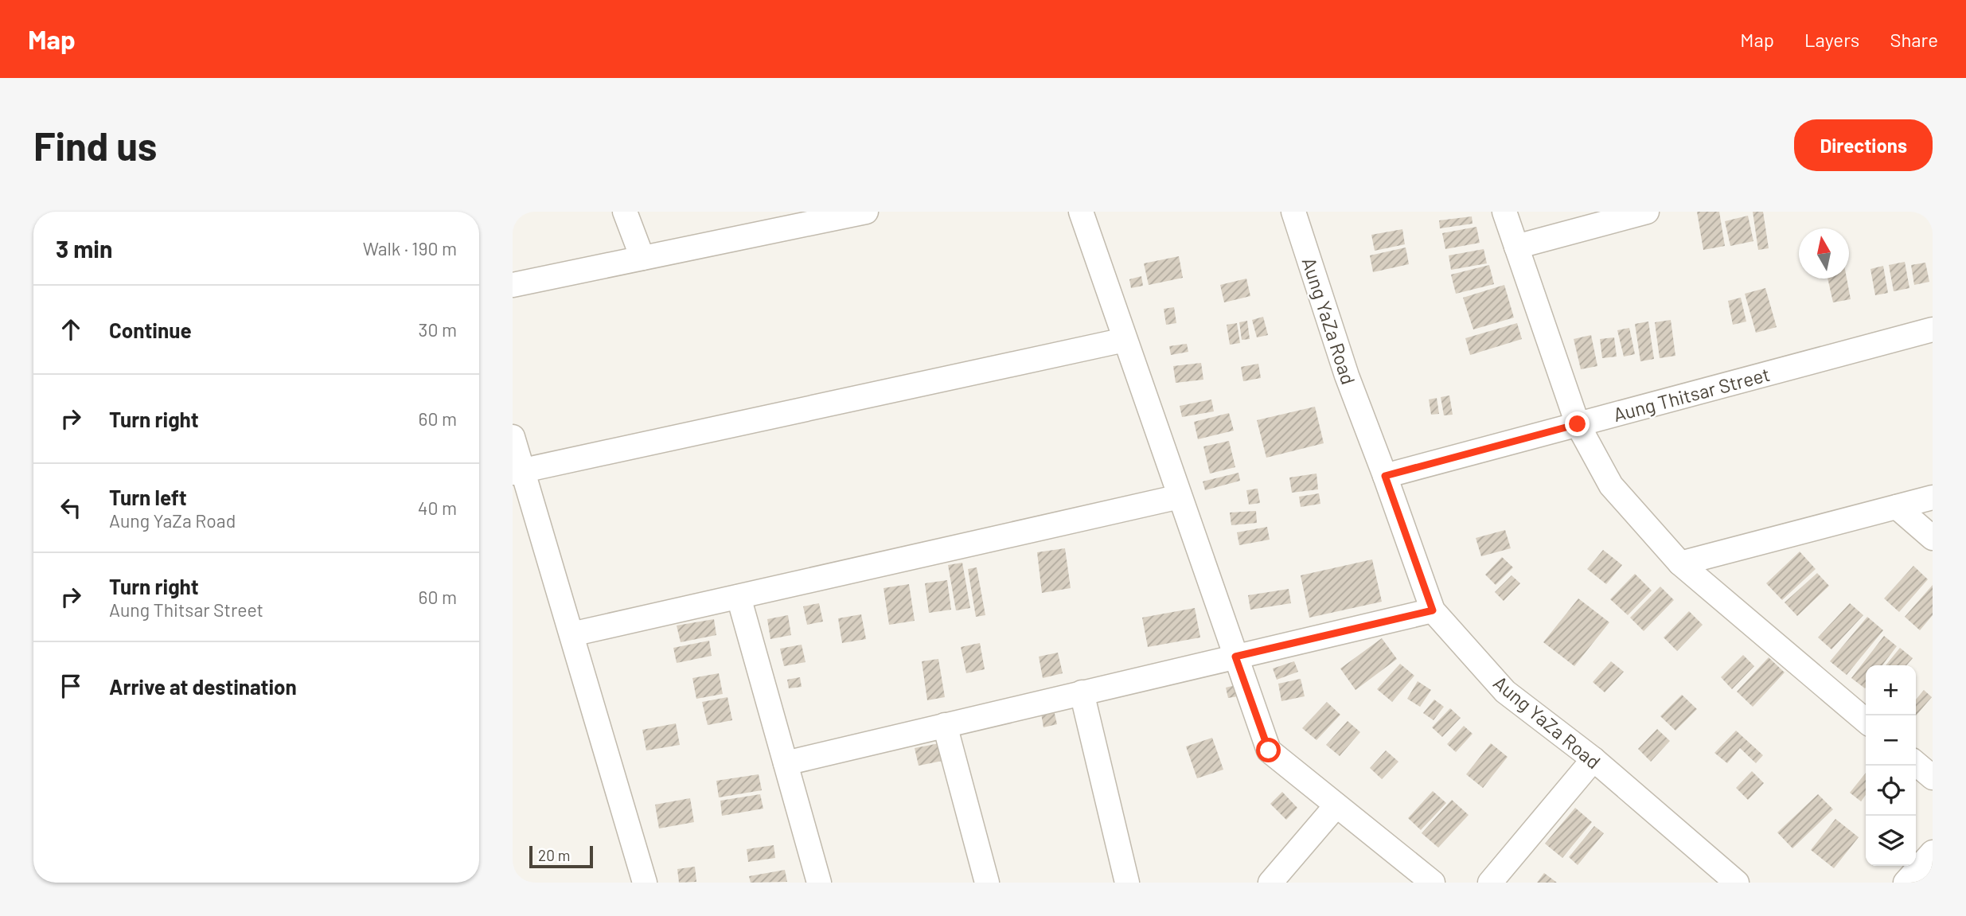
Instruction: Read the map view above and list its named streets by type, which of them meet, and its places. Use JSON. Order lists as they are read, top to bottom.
{
  "streets": {
    "street": ["Aung YaZa Road", "Aung Thitsar Street"]
  },
  "crossings": [
    ["Aung YaZa Road", "Aung Thitsar Street"]
  ],
  "scale_bar": "20 m",
  "north": "top",
  "page": {
    "header": "Map",
    "nav": ["Map", "Layers", "Share"],
    "buttons": "Directions",
    "title": "Find us",
    "heading": ["3 min", "Walk · 190 m"],
    "list": [
      ["Continue", "30 m"],
      ["Turn right", "60 m"],
      ["Turn left", "Aung YaZa Road", "40 m"],
      ["Turn right", "Aung Thitsar Street", "60 m"],
      "Arrive at destination"
    ],
    "map_buttons": ["+", "−"],
    "scale": "20 m"
  }
}
